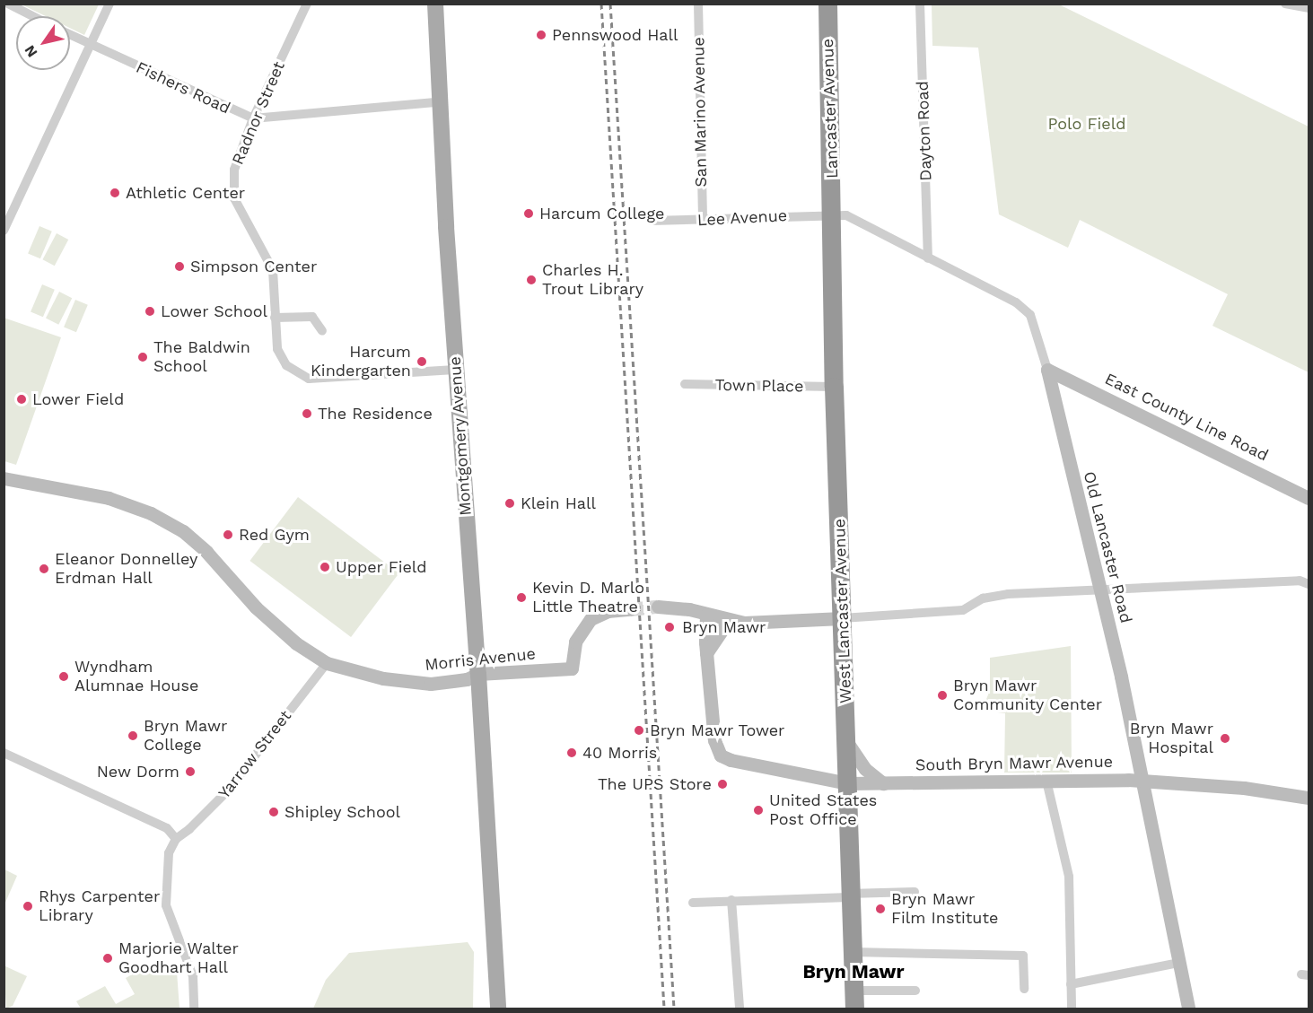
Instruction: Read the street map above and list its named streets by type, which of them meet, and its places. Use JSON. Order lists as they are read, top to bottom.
{
  "streets": {
    "highway": ["Lancaster Avenue", "West Lancaster Avenue"],
    "main road": ["Montgomery Avenue"],
    "street": [
      "Fishers Road",
      "San Marino Avenue",
      "Radnor Street",
      "Dayton Road",
      "Lee Avenue",
      "Town Place",
      "East County Line Road",
      "Old Lancaster Road",
      "Morris Avenue",
      "Yarrow Street",
      "South Bryn Mawr Avenue"
    ]
  },
  "crossings": [
    ["Fishers Road", "Radnor Street"],
    ["Fishers Road", "Montgomery Avenue"],
    ["Lancaster Avenue", "Lee Avenue"],
    ["Lancaster Avenue", "Old Lancaster Road"],
    ["Lancaster Avenue", "West Lancaster Avenue"],
    ["San Marino Avenue", "Lee Avenue"],
    ["Radnor Street", "Montgomery Avenue"],
    ["Dayton Road", "Old Lancaster Road"],
    ["Lee Avenue", "Old Lancaster Road"],
    ["Lee Avenue", "West Lancaster Avenue"],
    ["Town Place", "West Lancaster Avenue"],
    ["East County Line Road", "Old Lancaster Road"],
    ["Montgomery Avenue", "Morris Avenue"],
    ["Old Lancaster Road", "West Lancaster Avenue"],
    ["Old Lancaster Road", "South Bryn Mawr Avenue"],
    ["West Lancaster Avenue", "South Bryn Mawr Avenue"],
    ["Morris Avenue", "Yarrow Street"]
  ],
  "districts": ["Bryn Mawr"],
  "parks": ["Polo Field"],
  "places": [
    "Pennswood Hall",
    "Athletic Center",
    "Harcum College",
    "Simpson Center",
    "Charles H. Trout Library",
    "Lower School",
    "The Baldwin School",
    "Harcum Kindergarten",
    "Lower Field",
    "The Residence",
    "Klein Hall",
    "Red Gym",
    "Upper Field",
    "Eleanor Donnelley Erdman Hall",
    "Kevin D. Marlo Little Theatre",
    "Bryn Mawr",
    "Wyndham Alumnae House",
    "Bryn Mawr Community Center",
    "Bryn Mawr Tower",
    "Bryn Mawr College",
    "Bryn Mawr Hospital",
    "40 Morris",
    "New Dorm",
    "The UPS Store",
    "United States Post Office",
    "Shipley School",
    "Rhys Carpenter Library",
    "Bryn Mawr Film Institute",
    "Marjorie Walter Goodhart Hall"
  ],
  "north": "bottom left"
}
